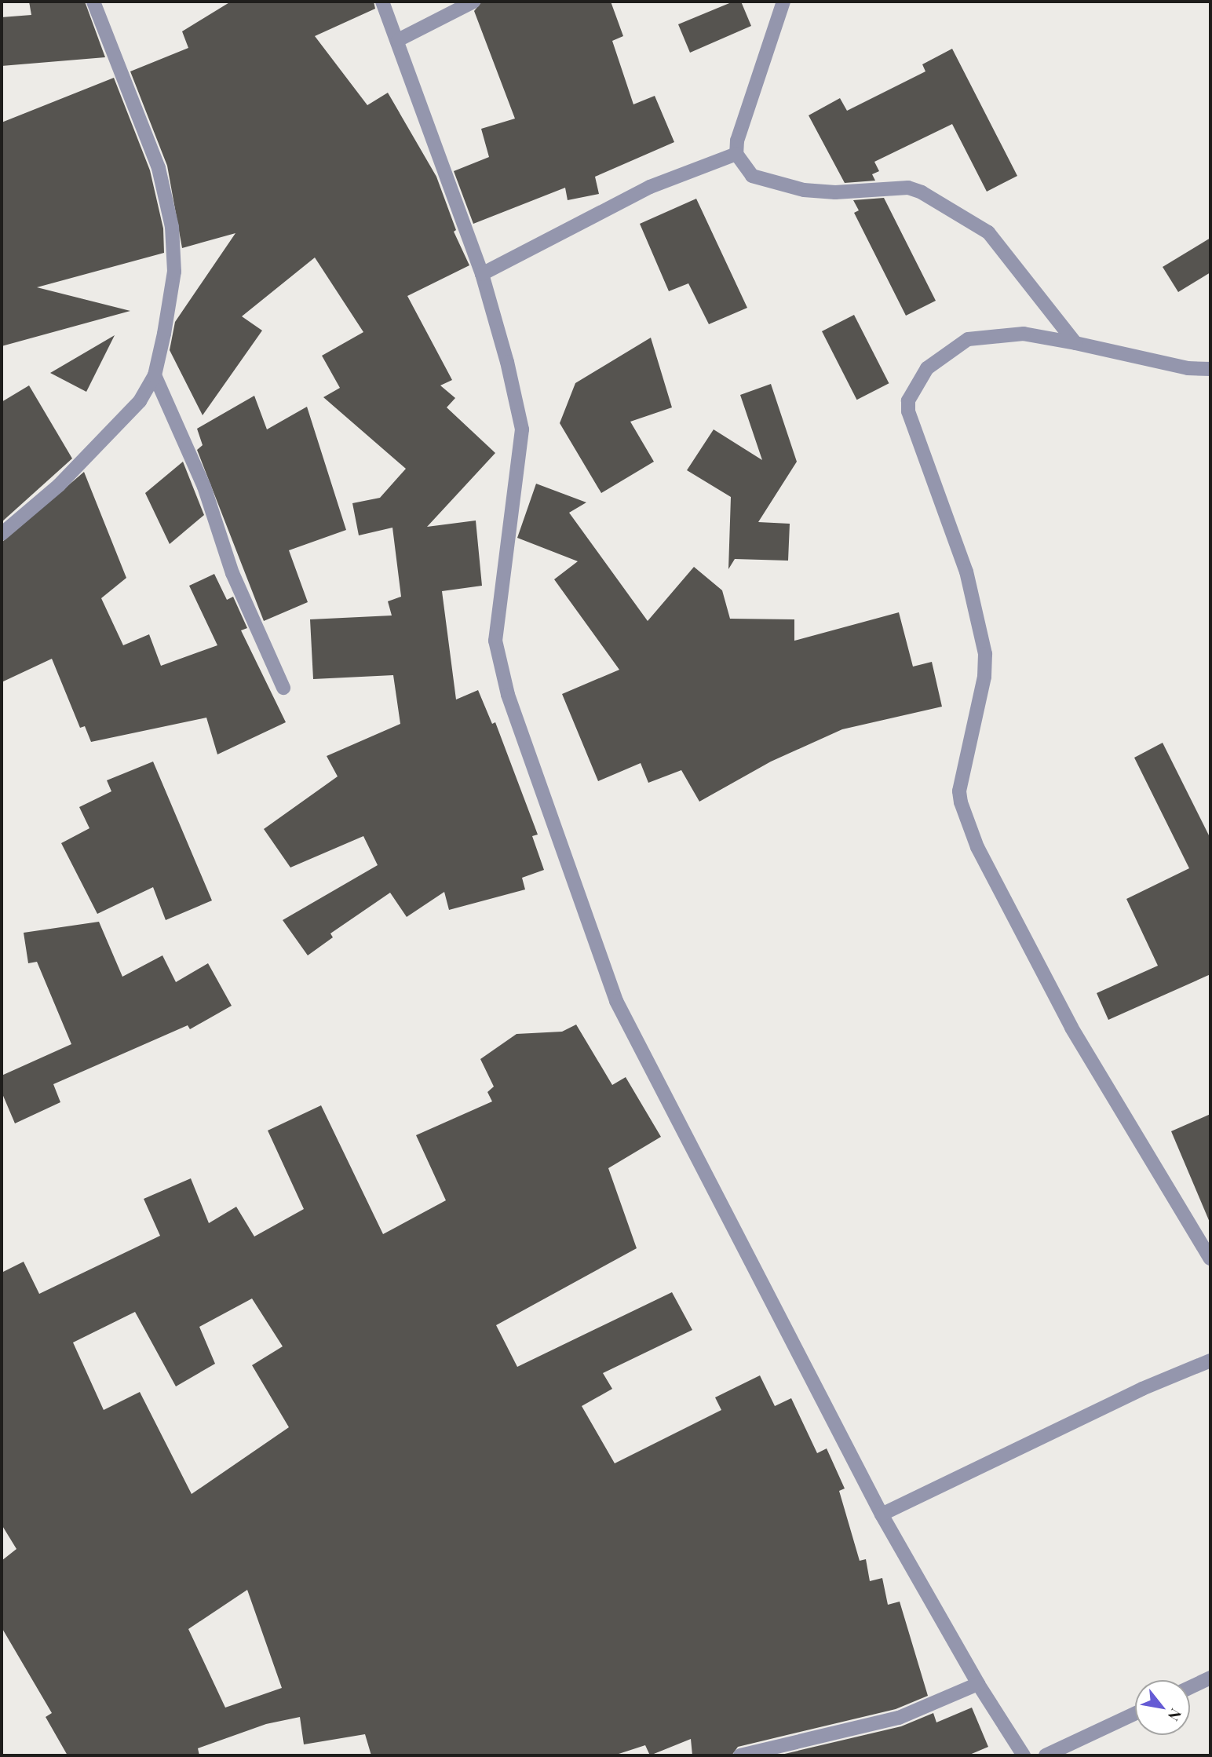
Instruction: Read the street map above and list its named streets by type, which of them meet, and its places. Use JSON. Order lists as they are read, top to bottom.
{
  "north": "bottom right"
}
